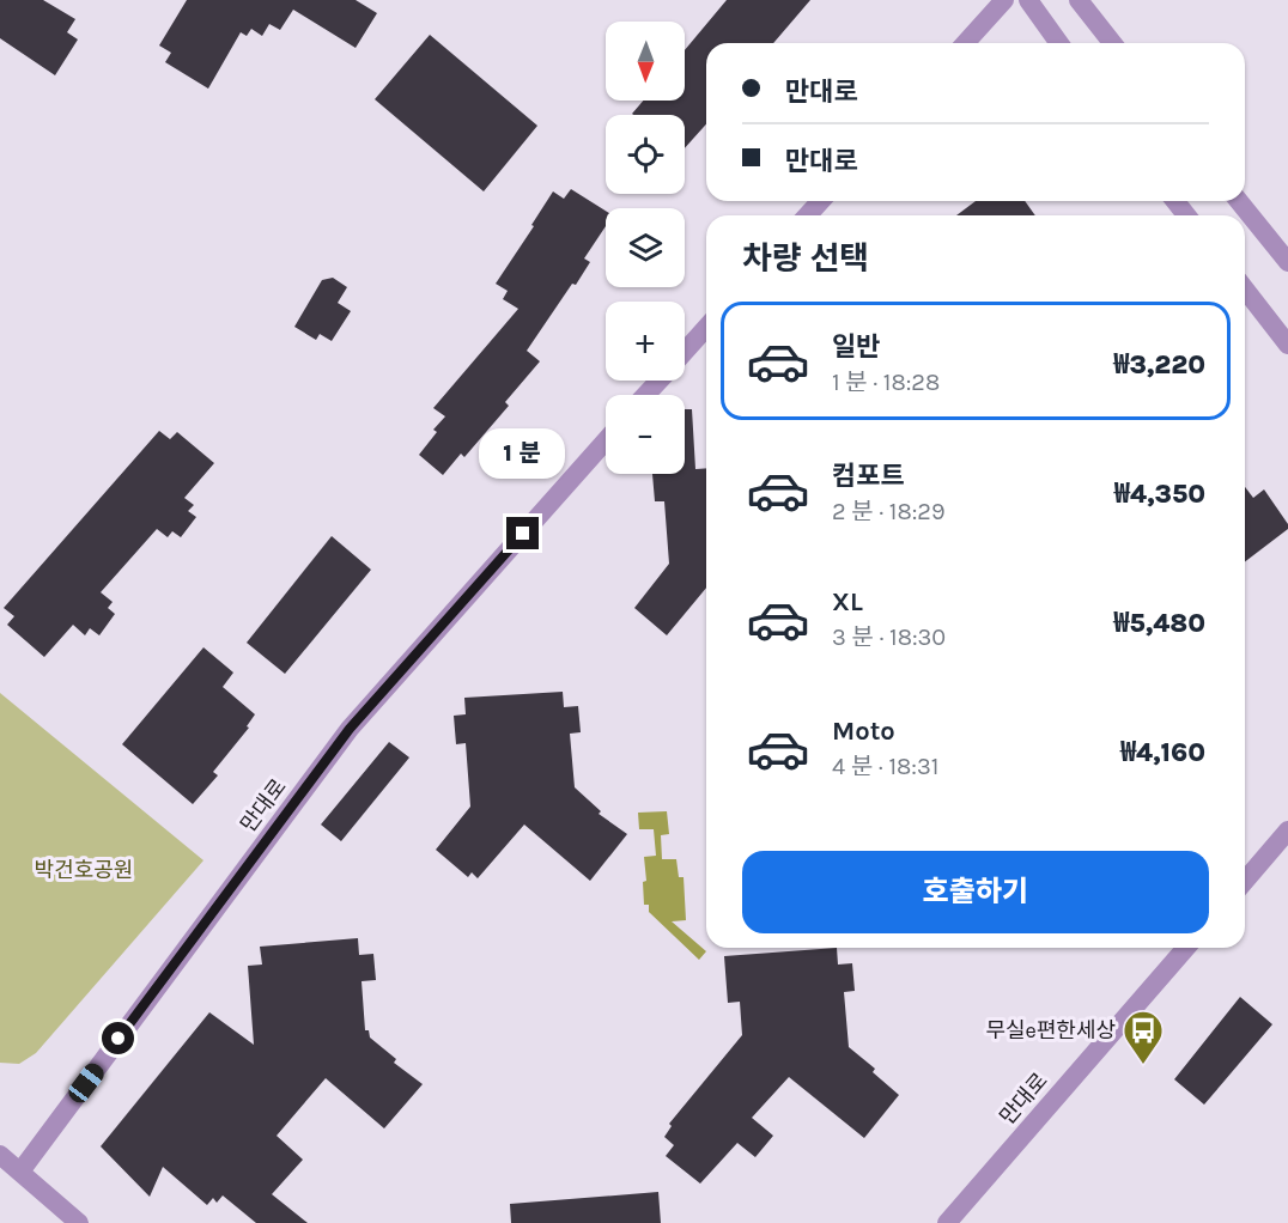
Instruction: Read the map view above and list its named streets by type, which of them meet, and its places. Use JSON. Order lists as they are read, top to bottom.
{
  "streets": {
    "street": ["만대로"]
  },
  "parks": ["박건호공원"],
  "places": {
    "bus stop": ["무실e편한세상"]
  },
  "north": "bottom",
  "page": {
    "map_buttons": ["+", "−"],
    "banner": ["만대로", "만대로"],
    "heading": "차량 선택",
    "list": [
      {
        "name": "일반",
        "note": "1 분 · 18:28",
        "value": "₩3,220"
      },
      {
        "name": "컴포트",
        "note": "2 분 · 18:29",
        "value": "₩4,350"
      },
      {
        "name": "XL",
        "note": "3 분 · 18:30",
        "value": "₩5,480"
      },
      {
        "name": "Moto",
        "note": "4 분 · 18:31",
        "value": "₩4,160"
      }
    ],
    "bubble": "1 분",
    "buttons": "호출하기"
  }
}
